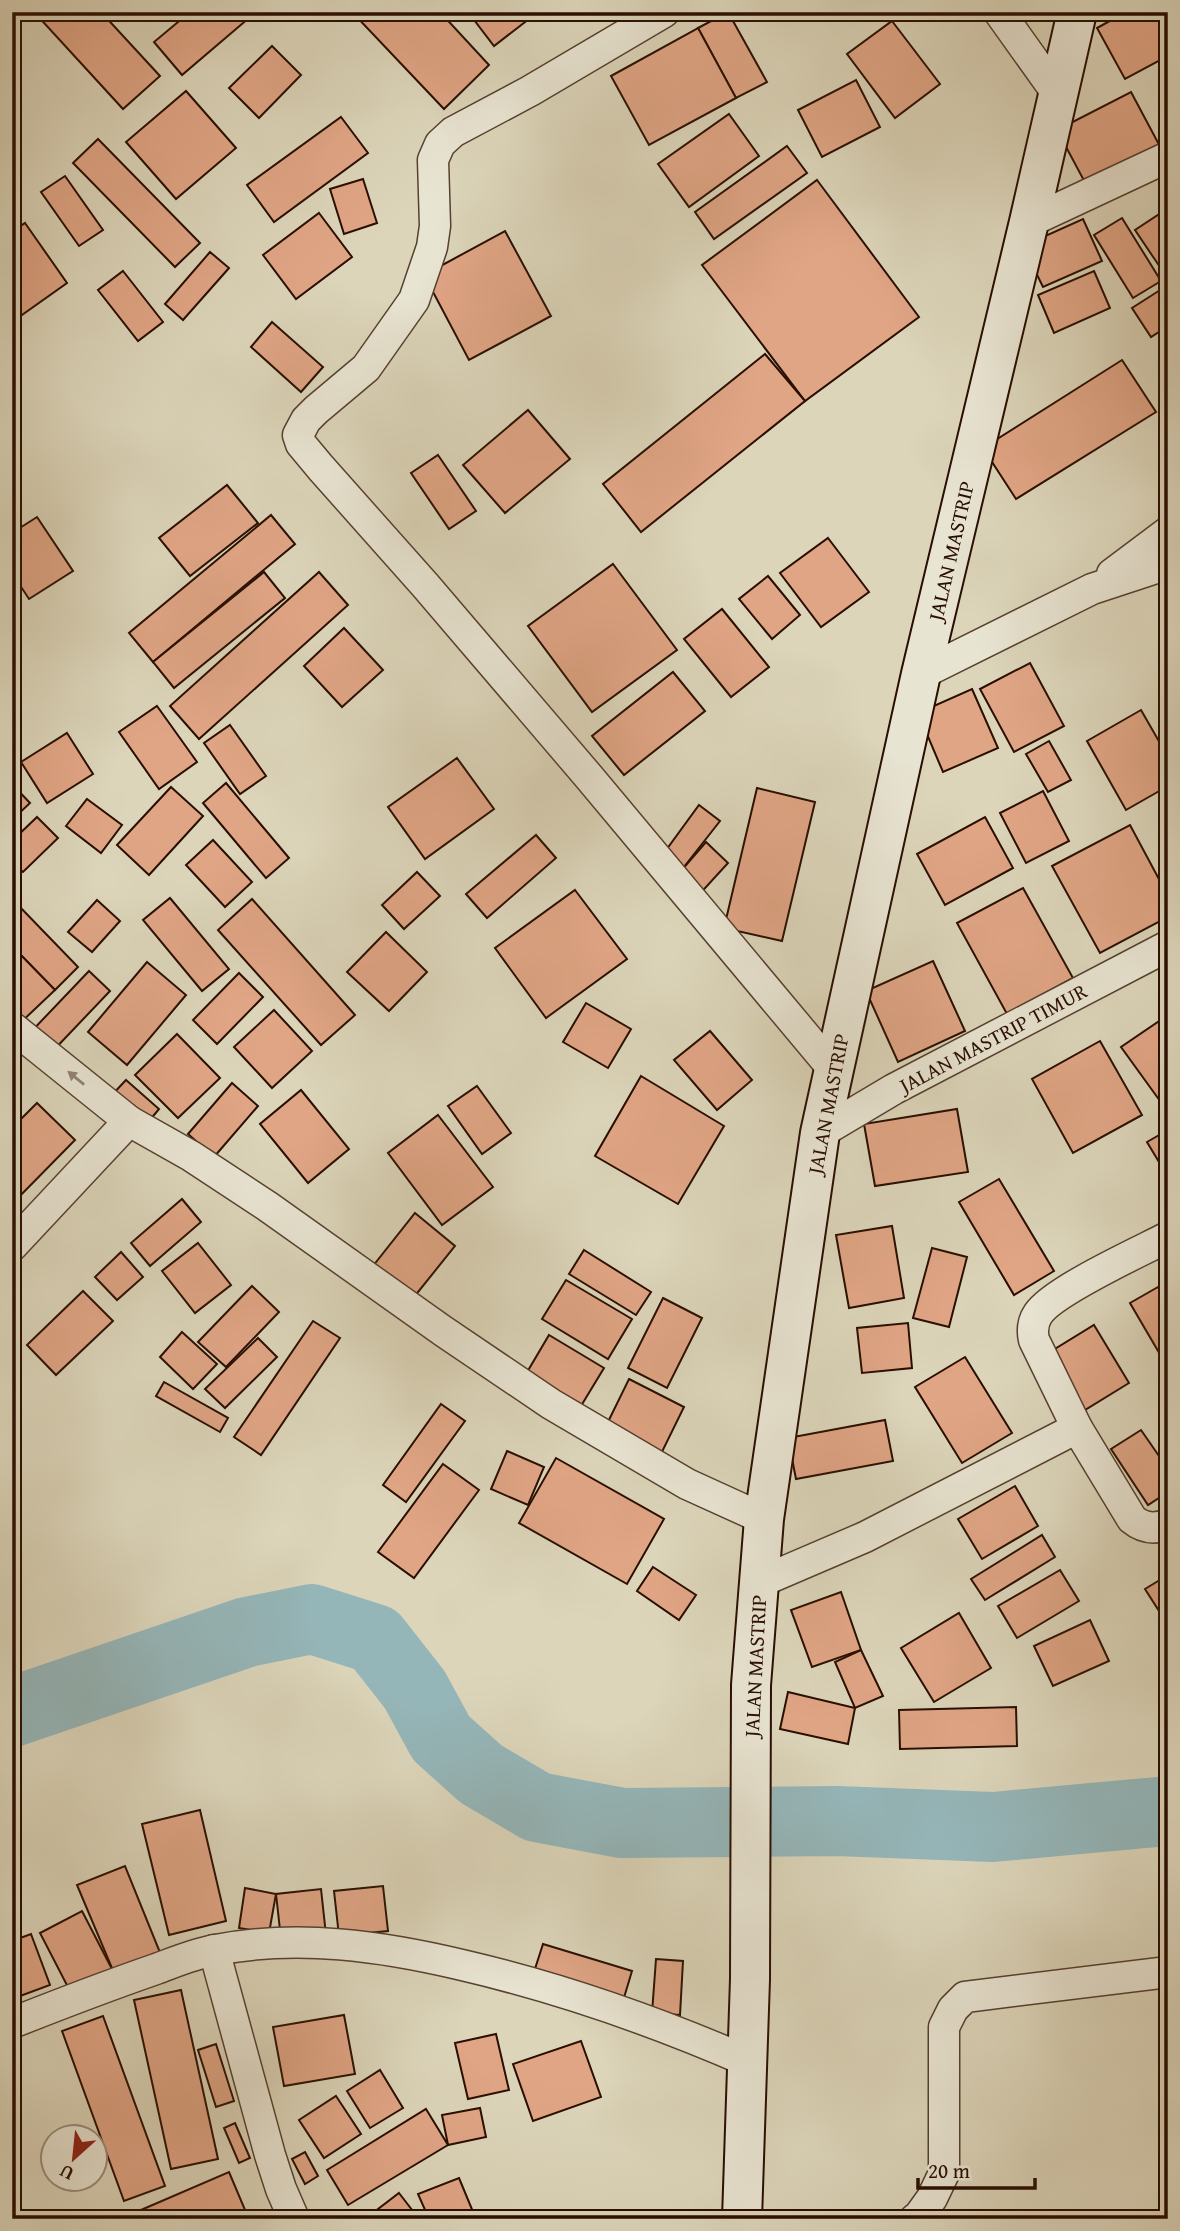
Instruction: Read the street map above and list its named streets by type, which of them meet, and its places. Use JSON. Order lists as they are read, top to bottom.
{
  "streets": {
    "main road": ["JALAN MASTRIP"],
    "street": ["JALAN MASTRIP TIMUR"]
  },
  "crossings": [
    ["JALAN MASTRIP", "JALAN MASTRIP TIMUR"]
  ],
  "scale_bar": "20 m",
  "north": "bottom left"
}
